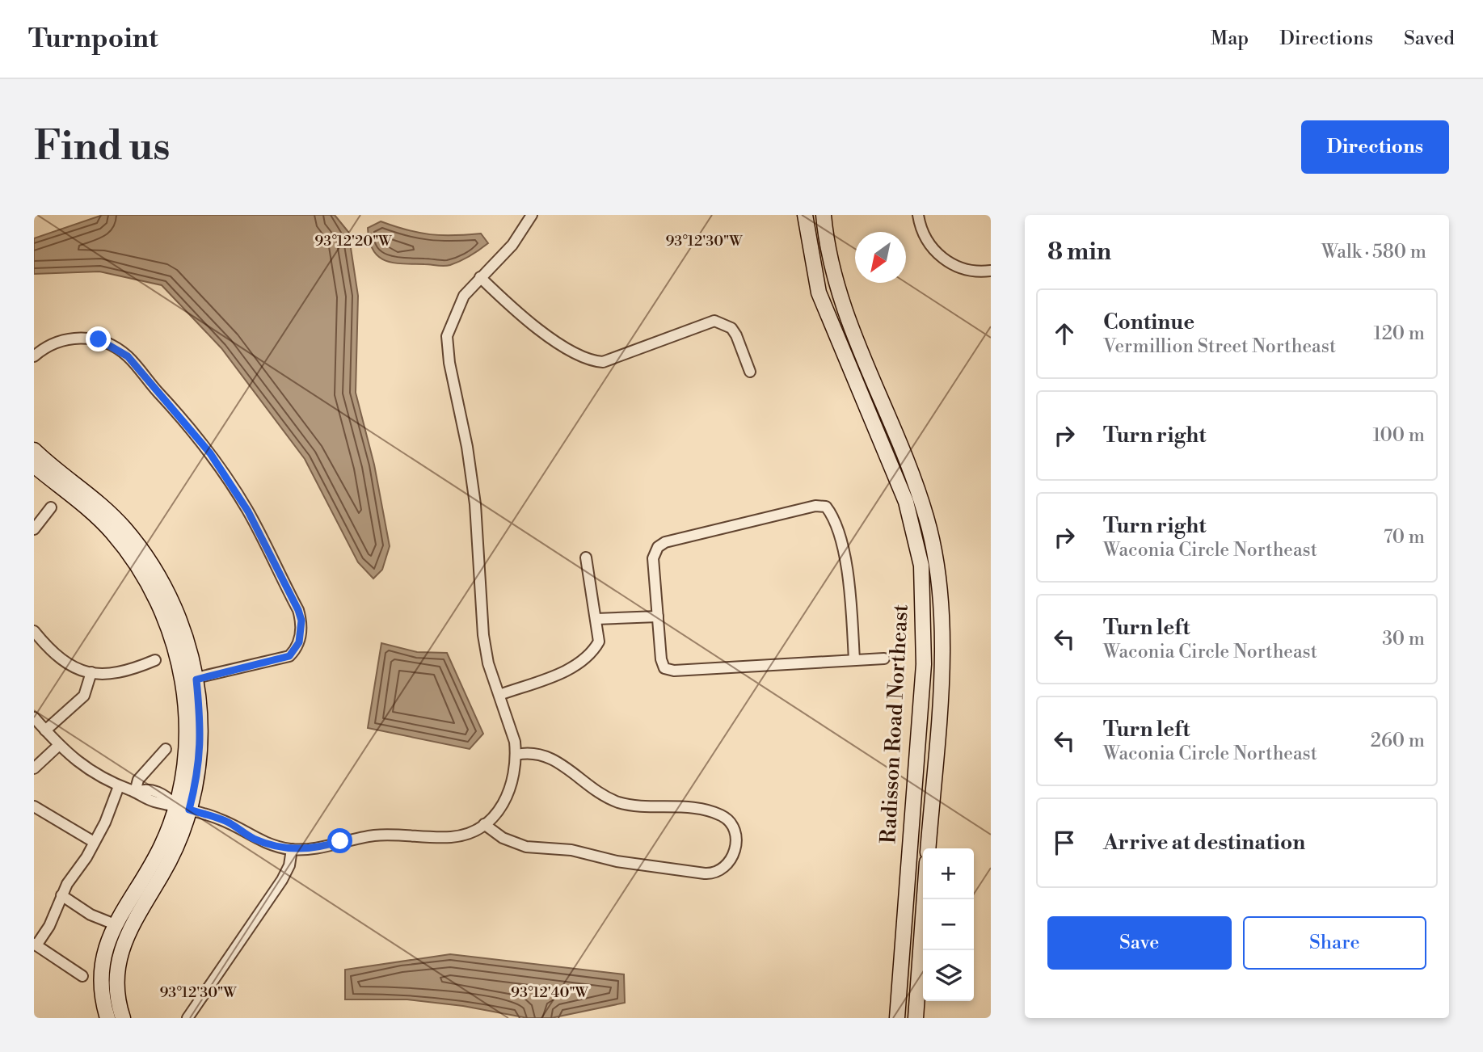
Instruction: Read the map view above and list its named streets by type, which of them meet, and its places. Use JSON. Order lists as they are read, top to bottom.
{
  "streets": {
    "main road": ["Radisson Road Northeast"]
  },
  "north": "bottom left",
  "page": {
    "header": "Turnpoint",
    "nav": ["Map", "Directions", "Saved"],
    "buttons": [
      "Directions",
      ["Save", "Share"]
    ],
    "title": "Find us",
    "heading": ["8 min", "Walk · 580 m"],
    "list": [
      ["Continue", "Vermillion Street Northeast", "120 m"],
      ["Turn right", "100 m"],
      ["Turn right", "Waconia Circle Northeast", "70 m"],
      ["Turn left", "Waconia Circle Northeast", "30 m"],
      ["Turn left", "Waconia Circle Northeast", "260 m"],
      "Arrive at destination"
    ],
    "map_buttons": ["+", "−"]
  },
  "coordinates": ["93°12'20\"W", "93°12'30\"W", "93°12'40\"W"]
}
